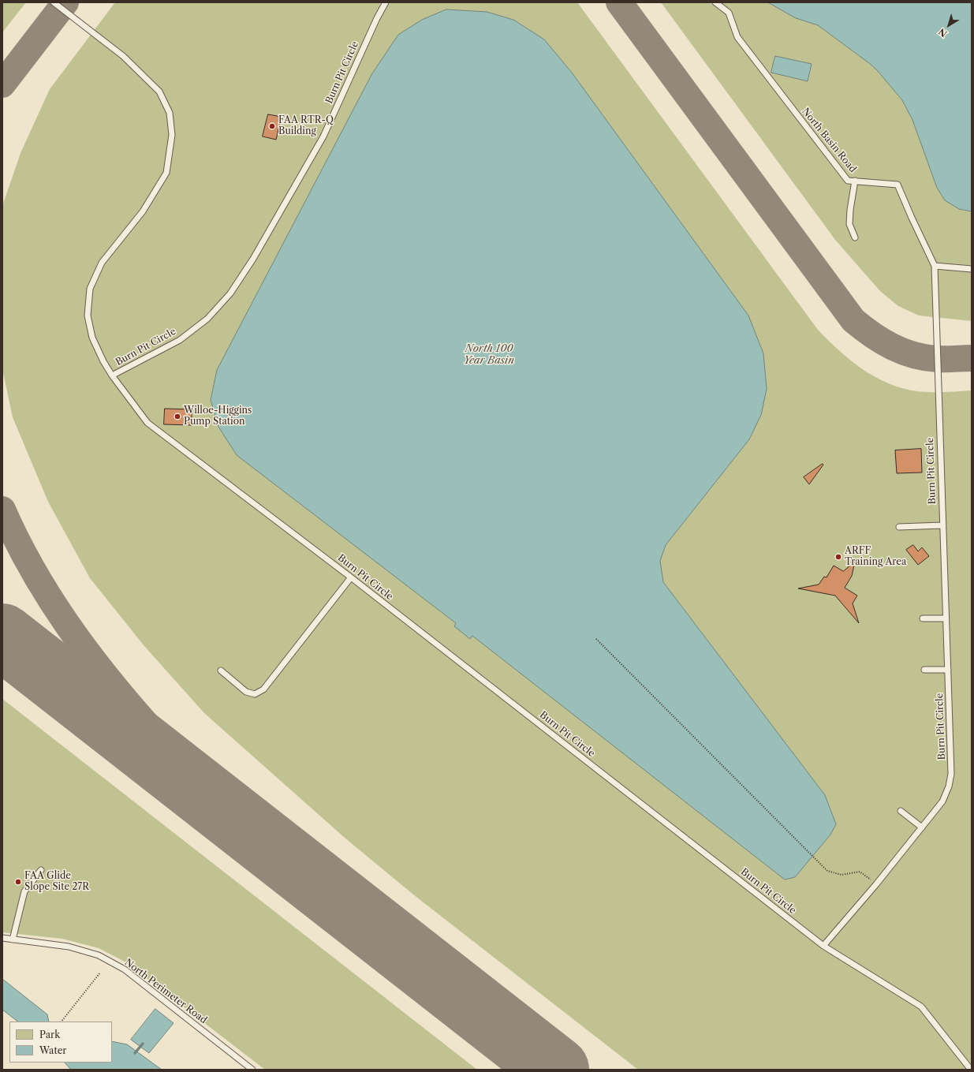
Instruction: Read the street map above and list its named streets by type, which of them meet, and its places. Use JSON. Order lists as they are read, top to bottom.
{
  "streets": {
    "lane": ["Burn Pit Circle", "North Basin Road", "North Perimeter Road"]
  },
  "crossings": [
    ["Burn Pit Circle", "North Basin Road"]
  ],
  "water": ["North 100 Year Basin"],
  "places": [
    "FAA RTR-Q Building",
    "Willoe-Higgins Pump Station",
    "ARFF Training Area",
    "FAA Glide Slope Site 27R"
  ],
  "legend": ["Park", "Water"],
  "north": "bottom left"
}
